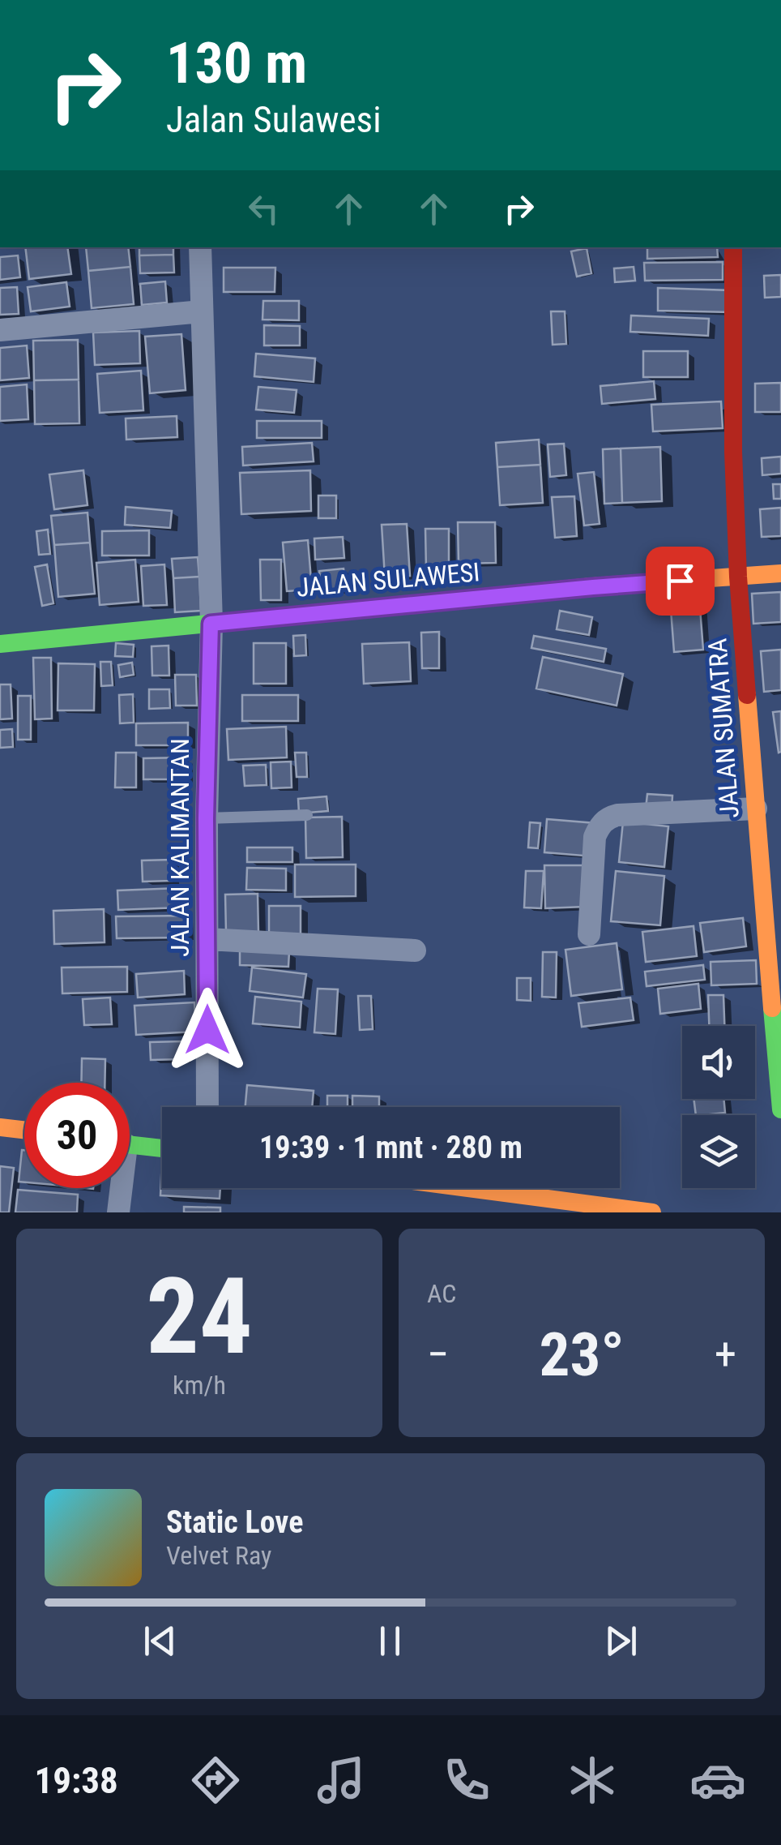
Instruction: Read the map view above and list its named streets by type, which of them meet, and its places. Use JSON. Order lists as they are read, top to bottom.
{
  "streets": {
    "street": ["JALAN SULAWESI", "JALAN SUMATRA", "JALAN KALIMANTAN"]
  },
  "crossings": [
    ["JALAN SULAWESI", "JALAN SUMATRA"],
    ["JALAN SULAWESI", "JALAN KALIMANTAN"]
  ],
  "page": {
    "turn": ["130 m", "Jalan Sulawesi"],
    "limit": "30",
    "trip": "19:39 · 1 mnt · 280 m",
    "tile": [
      ["24", "km/h"],
      "AC"
    ],
    "heat": ["−", "23°", "+"],
    "song": ["Static Love", "Velvet Ray"],
    "tabs": "19:38"
  }
}
